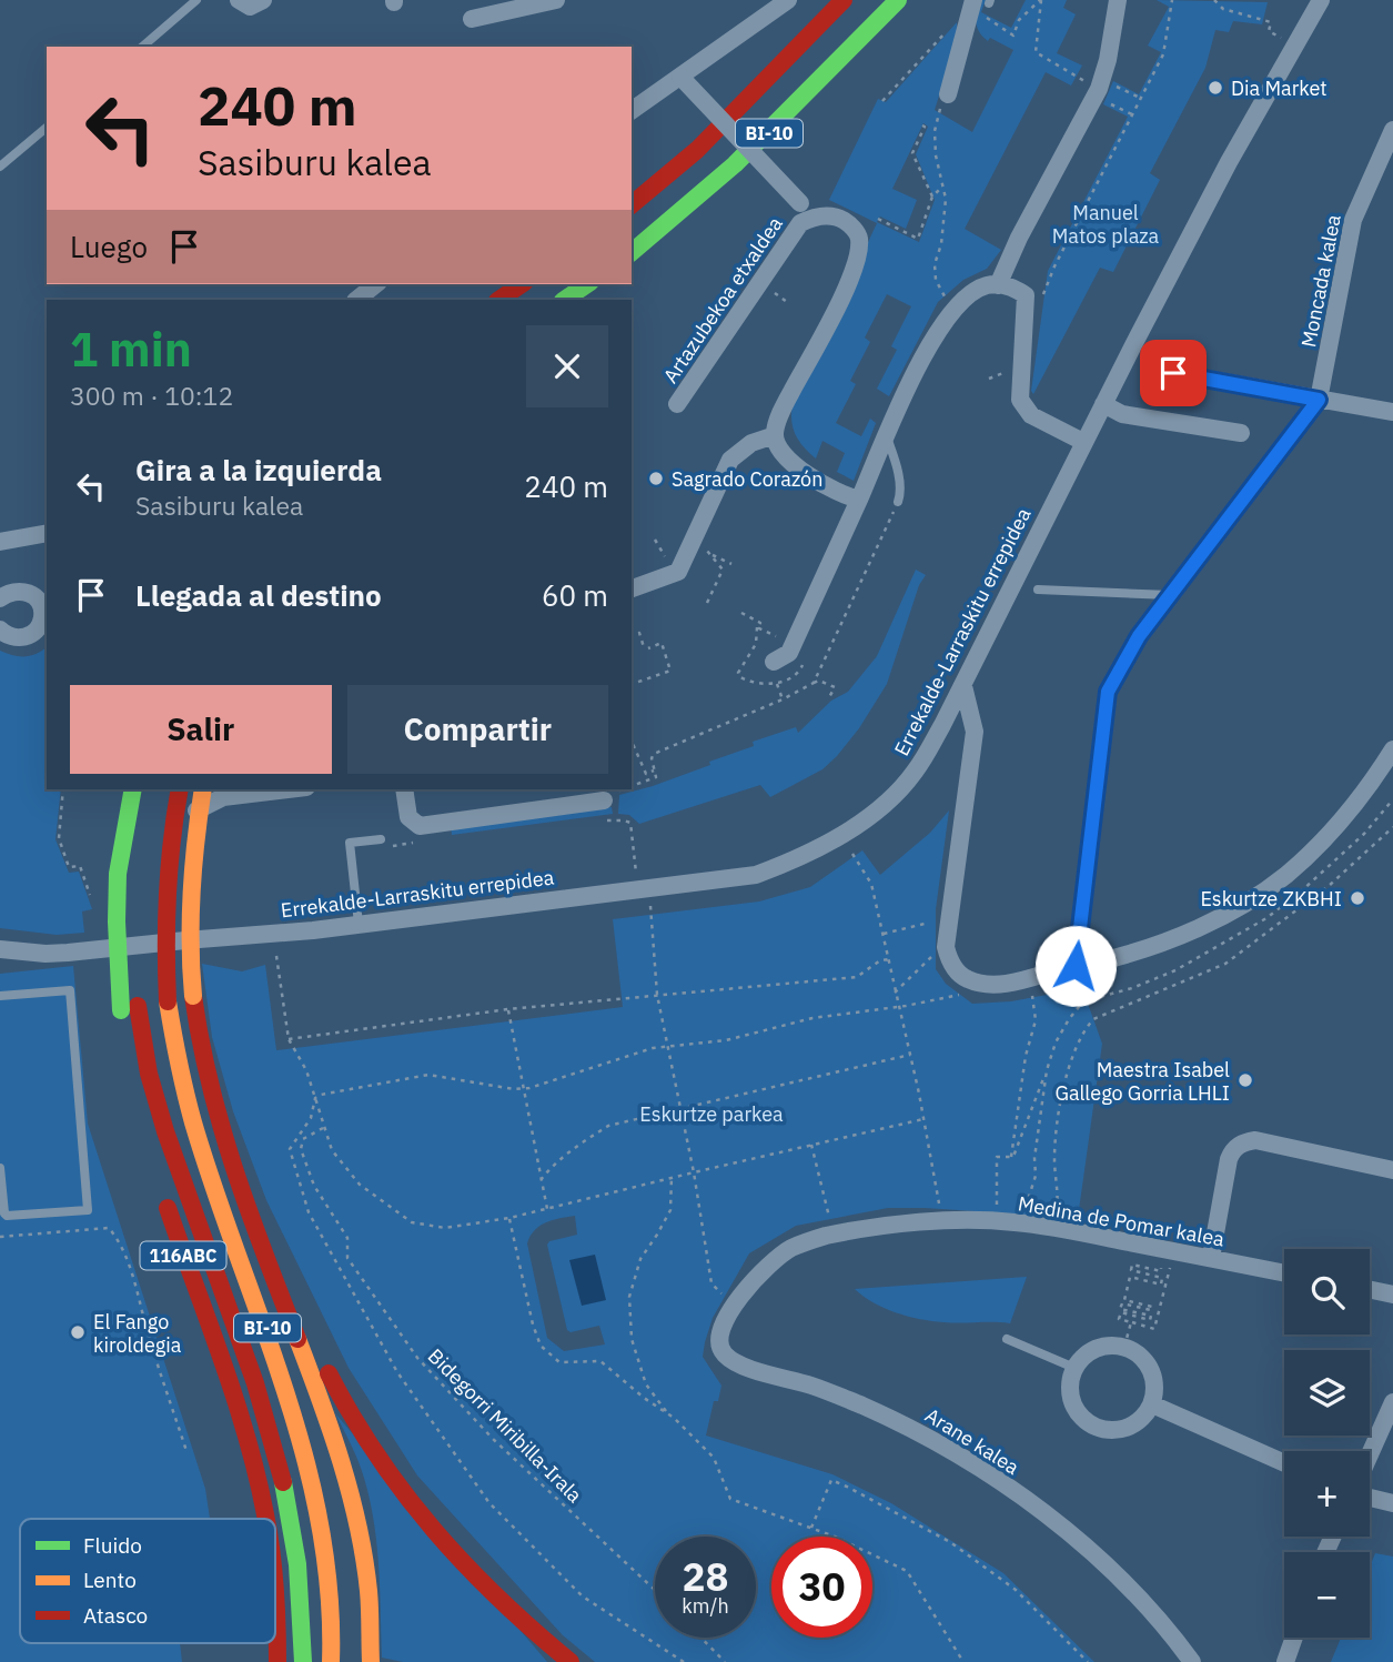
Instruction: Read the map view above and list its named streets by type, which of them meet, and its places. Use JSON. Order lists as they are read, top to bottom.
{
  "streets": {
    "highway": ["BI-10", "116ABC"],
    "street": [
      "Moncada kalea",
      "Artazubekoa etxaldea",
      "Errekalde-Larraskitu errepidea",
      "Medina de Pomar kalea",
      "Arane kalea"
    ],
    "path": ["Bidegorri Miribilla-Irala"]
  },
  "crossings": [
    ["Medina de Pomar kalea", "Arane kalea"]
  ],
  "parks": ["Manuel Matos plaza", "Eskurtze parkea"],
  "places": [
    "Dia Market",
    "Sagrado Corazón",
    "Eskurtze ZKBHI",
    "Maestra Isabel Gallego Gorria LHLI",
    "El Fango kiroldegia"
  ],
  "legend": ["Fluido", "Lento", "Atasco"],
  "page": {
    "turn": ["240 m", "Sasiburu kalea"],
    "then": "Luego",
    "heading": ["1 min", "300 m · 10:12"],
    "list": [
      {
        "name": "Gira a la izquierda",
        "note": "Sasiburu kalea",
        "value": "240 m"
      },
      {
        "name": "Llegada al destino",
        "value": "60 m"
      }
    ],
    "buttons": ["Salir", "Compartir"],
    "map_buttons": ["+", "−"],
    "speed": "28 km/h",
    "limit": "30"
  }
}
